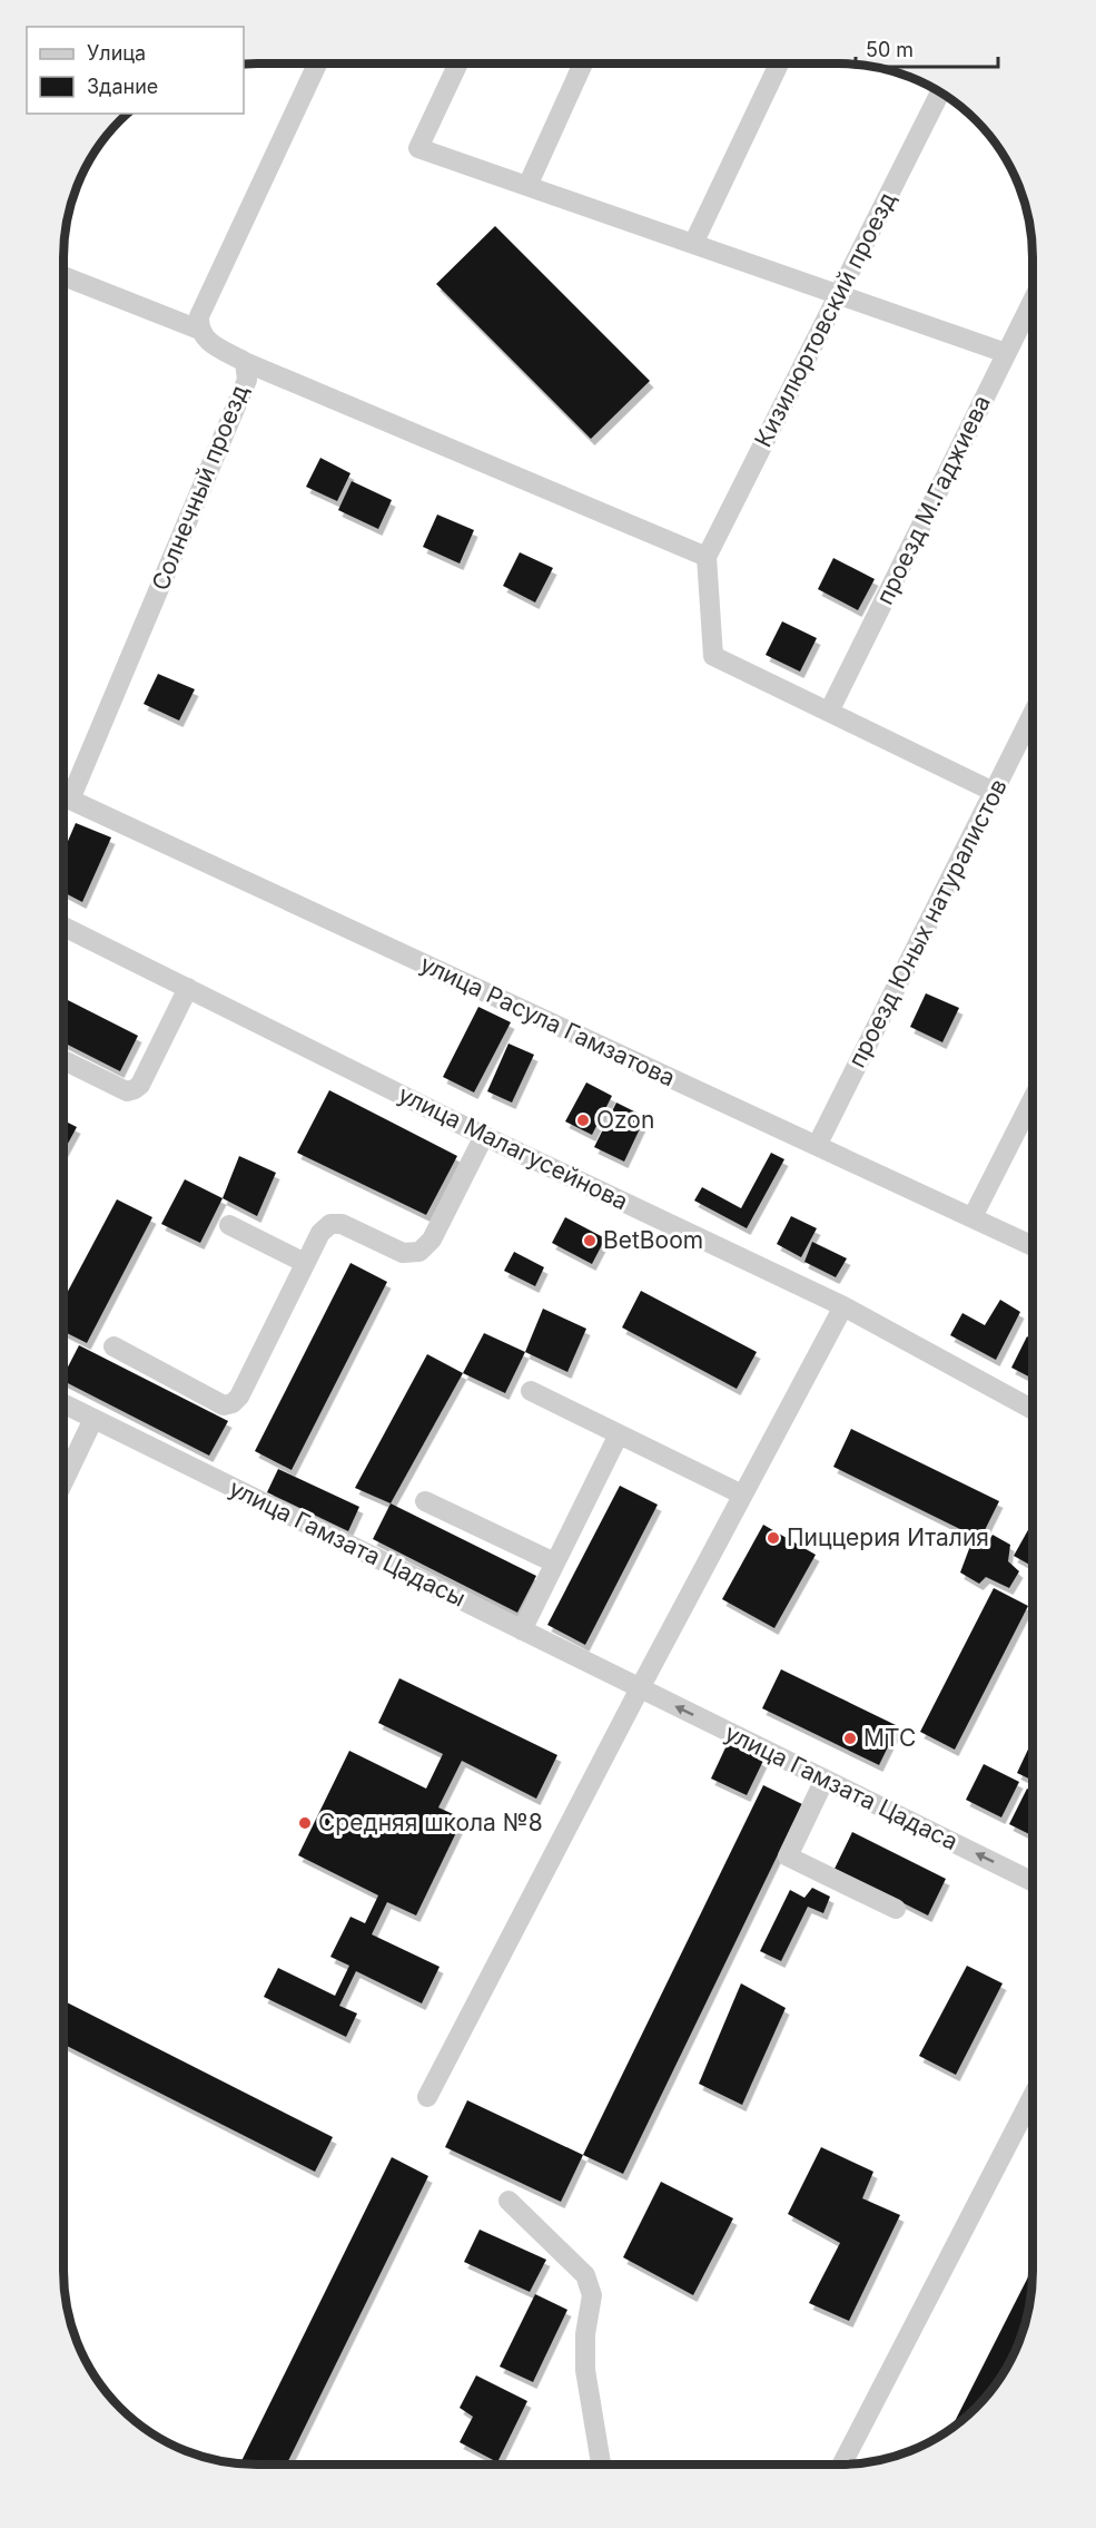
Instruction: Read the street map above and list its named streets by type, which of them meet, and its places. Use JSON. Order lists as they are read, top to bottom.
{
  "streets": {
    "street": [
      "Кизилюртовский проезд",
      "Солнечный проезд",
      "проезд М.Гаджиева",
      "проезд Юных натуралистов",
      "улица Расула Гамзатова",
      "улица Малагусейнова",
      "улица Гамзата Цадасы",
      "улица Гамзата Цадаса"
    ]
  },
  "crossings": [
    ["проезд Юных натуралистов", "улица Расула Гамзатова"],
    ["улица Гамзата Цадасы", "улица Гамзата Цадаса"]
  ],
  "one_way": ["улица Гамзата Цадаса"],
  "places": [
    "Ozon",
    "BetBoom",
    "Пиццерия Италия",
    "МТС",
    "Средняя школа №8"
  ],
  "legend": ["Улица", "Здание"],
  "scale_bar": "50 m"
}
